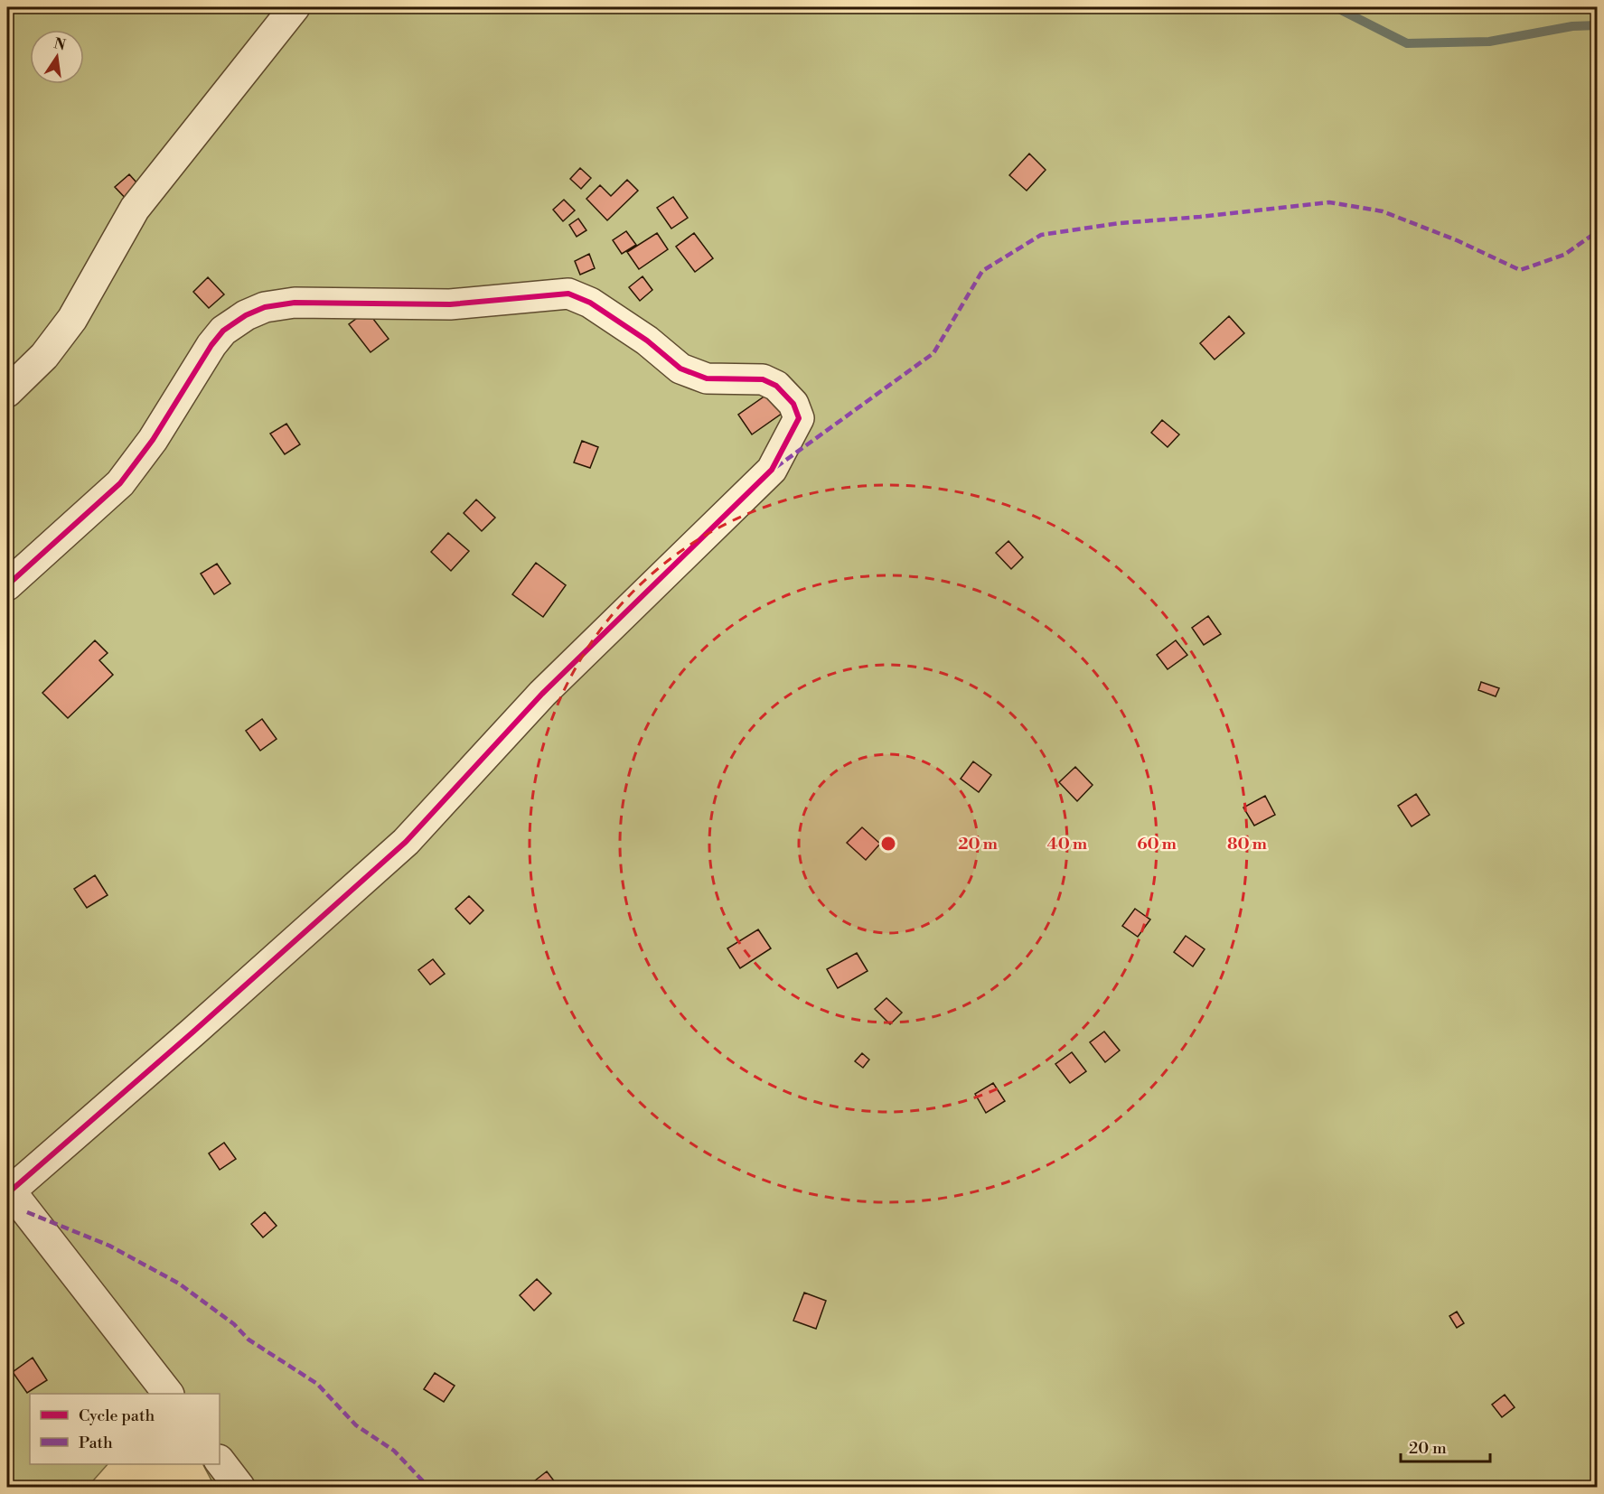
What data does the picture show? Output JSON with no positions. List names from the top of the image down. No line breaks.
{"legend":["Cycle path","Path"],"scale_bar":"20 m","north":"top","rings":["20 m","40 m","60 m","80 m"]}
